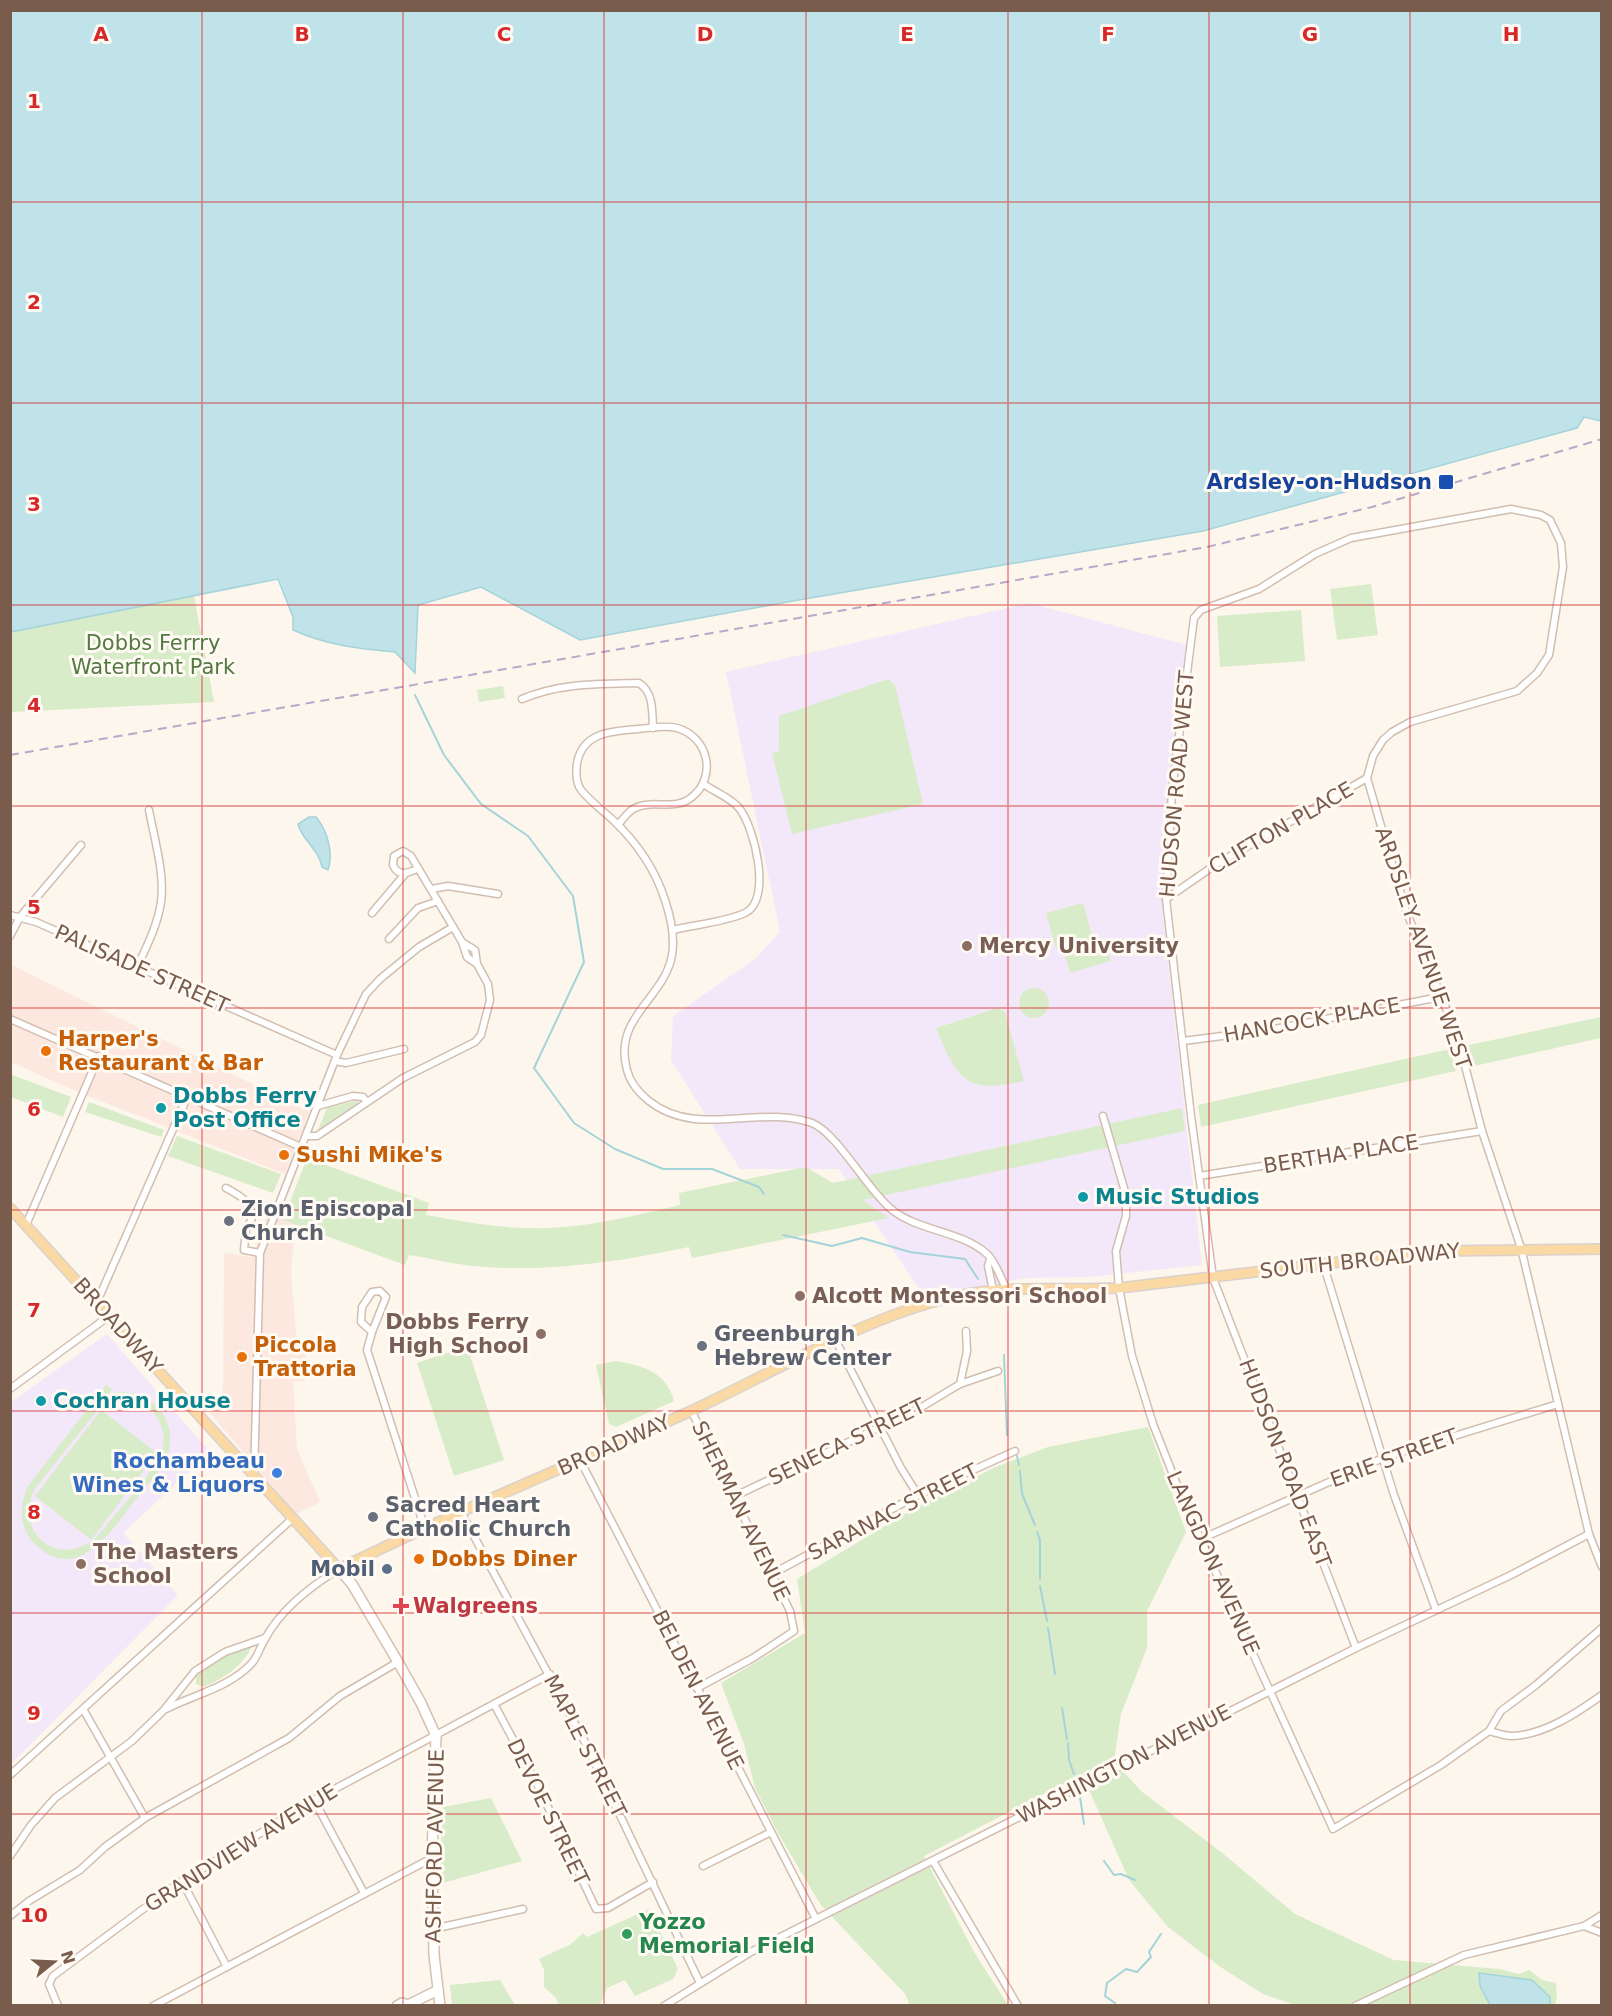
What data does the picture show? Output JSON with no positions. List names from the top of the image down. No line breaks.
{"streets":{"main road":["SOUTH BROADWAY","BROADWAY","ASHFORD AVENUE"],"street":["HUDSON ROAD WEST","CLIFTON PLACE","ARDSLEY AVENUE WEST","PALISADE STREET","HANCOCK PLACE","BERTHA PLACE","SENECA STREET","ERIE STREET","HUDSON ROAD EAST","SHERMAN AVENUE","SARANAC STREET","LANGDON AVENUE","BELDEN AVENUE","MAPLE STREET","WASHINGTON AVENUE","DEVOE STREET","GRANDVIEW AVENUE"]},"crossings":[["HUDSON ROAD WEST","CLIFTON PLACE"],["HUDSON ROAD WEST","ARDSLEY AVENUE WEST"],["HUDSON ROAD WEST","HANCOCK PLACE"],["HUDSON ROAD WEST","BERTHA PLACE"],["HUDSON ROAD WEST","SOUTH BROADWAY"],["HUDSON ROAD WEST","HUDSON ROAD EAST"],["CLIFTON PLACE","ARDSLEY AVENUE WEST"],["ARDSLEY AVENUE WEST","HANCOCK PLACE"],["ARDSLEY AVENUE WEST","BERTHA PLACE"],["ARDSLEY AVENUE WEST","SOUTH BROADWAY"],["ARDSLEY AVENUE WEST","ERIE STREET"],["ARDSLEY AVENUE WEST","WASHINGTON AVENUE"],["SOUTH BROADWAY","BROADWAY"],["SOUTH BROADWAY","HUDSON ROAD EAST"],["SOUTH BROADWAY","LANGDON AVENUE"],["BROADWAY","SHERMAN AVENUE"],["BROADWAY","LANGDON AVENUE"],["BROADWAY","BELDEN AVENUE"],["BROADWAY","MAPLE STREET"],["BROADWAY","ASHFORD AVENUE"],["SENECA STREET","SHERMAN AVENUE"],["ERIE STREET","HUDSON ROAD EAST"],["ERIE STREET","LANGDON AVENUE"],["HUDSON ROAD EAST","WASHINGTON AVENUE"],["SHERMAN AVENUE","SARANAC STREET"],["SHERMAN AVENUE","BELDEN AVENUE"],["LANGDON AVENUE","WASHINGTON AVENUE"],["BELDEN AVENUE","WASHINGTON AVENUE"],["MAPLE STREET","WASHINGTON AVENUE"],["MAPLE STREET","DEVOE STREET"],["MAPLE STREET","GRANDVIEW AVENUE"],["DEVOE STREET","GRANDVIEW AVENUE"],["ASHFORD AVENUE","GRANDVIEW AVENUE"]],"parks":["Dobbs Ferrry Waterfront Park"],"places":{"transit":["Ardsley-on-Hudson"],"other":["Mercy University","Harper's Restaurant & Bar","Dobbs Ferry Post Office","Sushi Mike's","Music Studios","Zion Episcopal Church","Alcott Montessori School","Dobbs Ferry High School","Greenburgh Hebrew Center","Piccola Trattoria","Cochran House","Rochambeau Wines & Liquors","Sacred Heart Catholic Church","Dobbs Diner","The Masters School","Mobil","Yozzo Memorial Field"],"health":["Walgreens"]},"north":"right","grid":{"columns":["A","B","C","D","E","F","G","H"],"rows":["1","2","3","4","5","6","7","8","9","10"]}}
